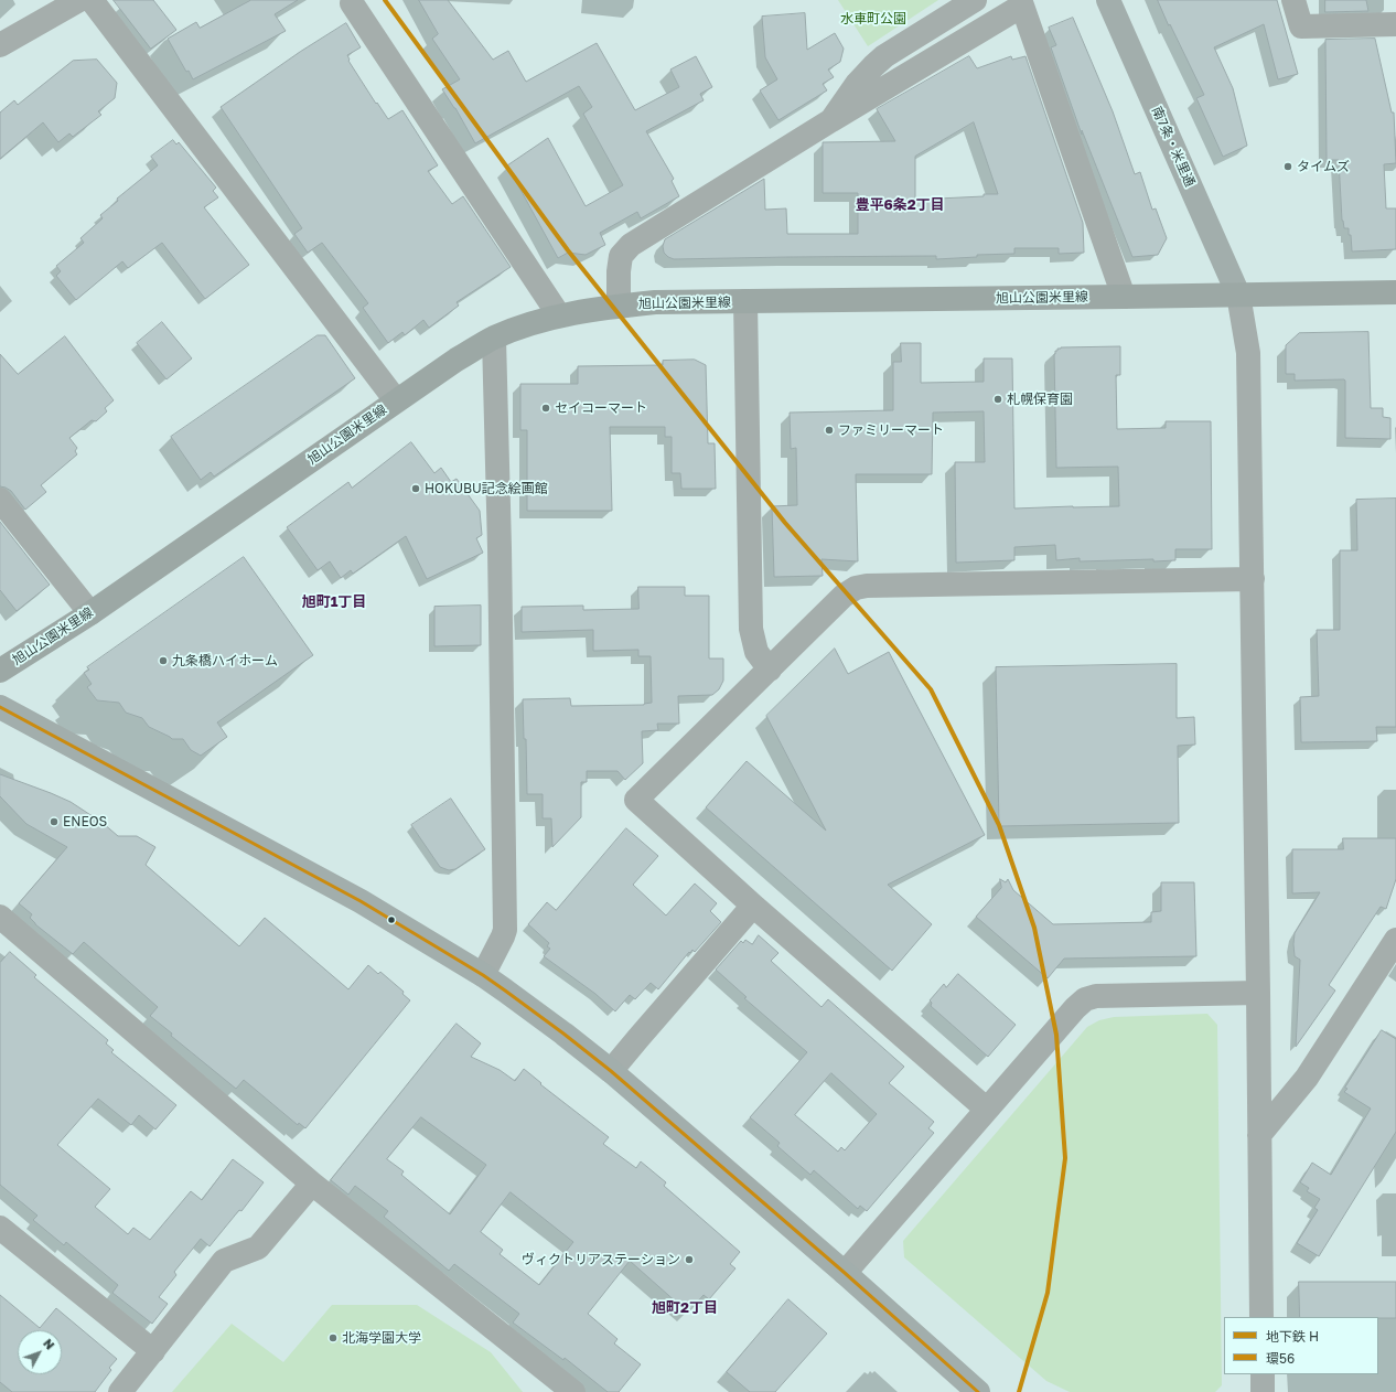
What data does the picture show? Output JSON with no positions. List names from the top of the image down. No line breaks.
{"streets":{"main road":["旭山公園米里線"],"street":["南7条・米里通"]},"crossings":[["南7条・米里通","旭山公園米里線"]],"districts":["豊平6条2丁目","旭町1丁目","旭町2丁目"],"parks":["水車町公園"],"places":["タイムズ","札幌保育園","セイコーマート","ファミリーマート","HOKUBU記念絵画館","九条橋ハイホーム","ENEOS","ヴィクトリアステーション","北海学園大学"],"lines":["metro line H","transit line 環56"],"legend":["地下鉄 H","環56"],"north":"top right"}
